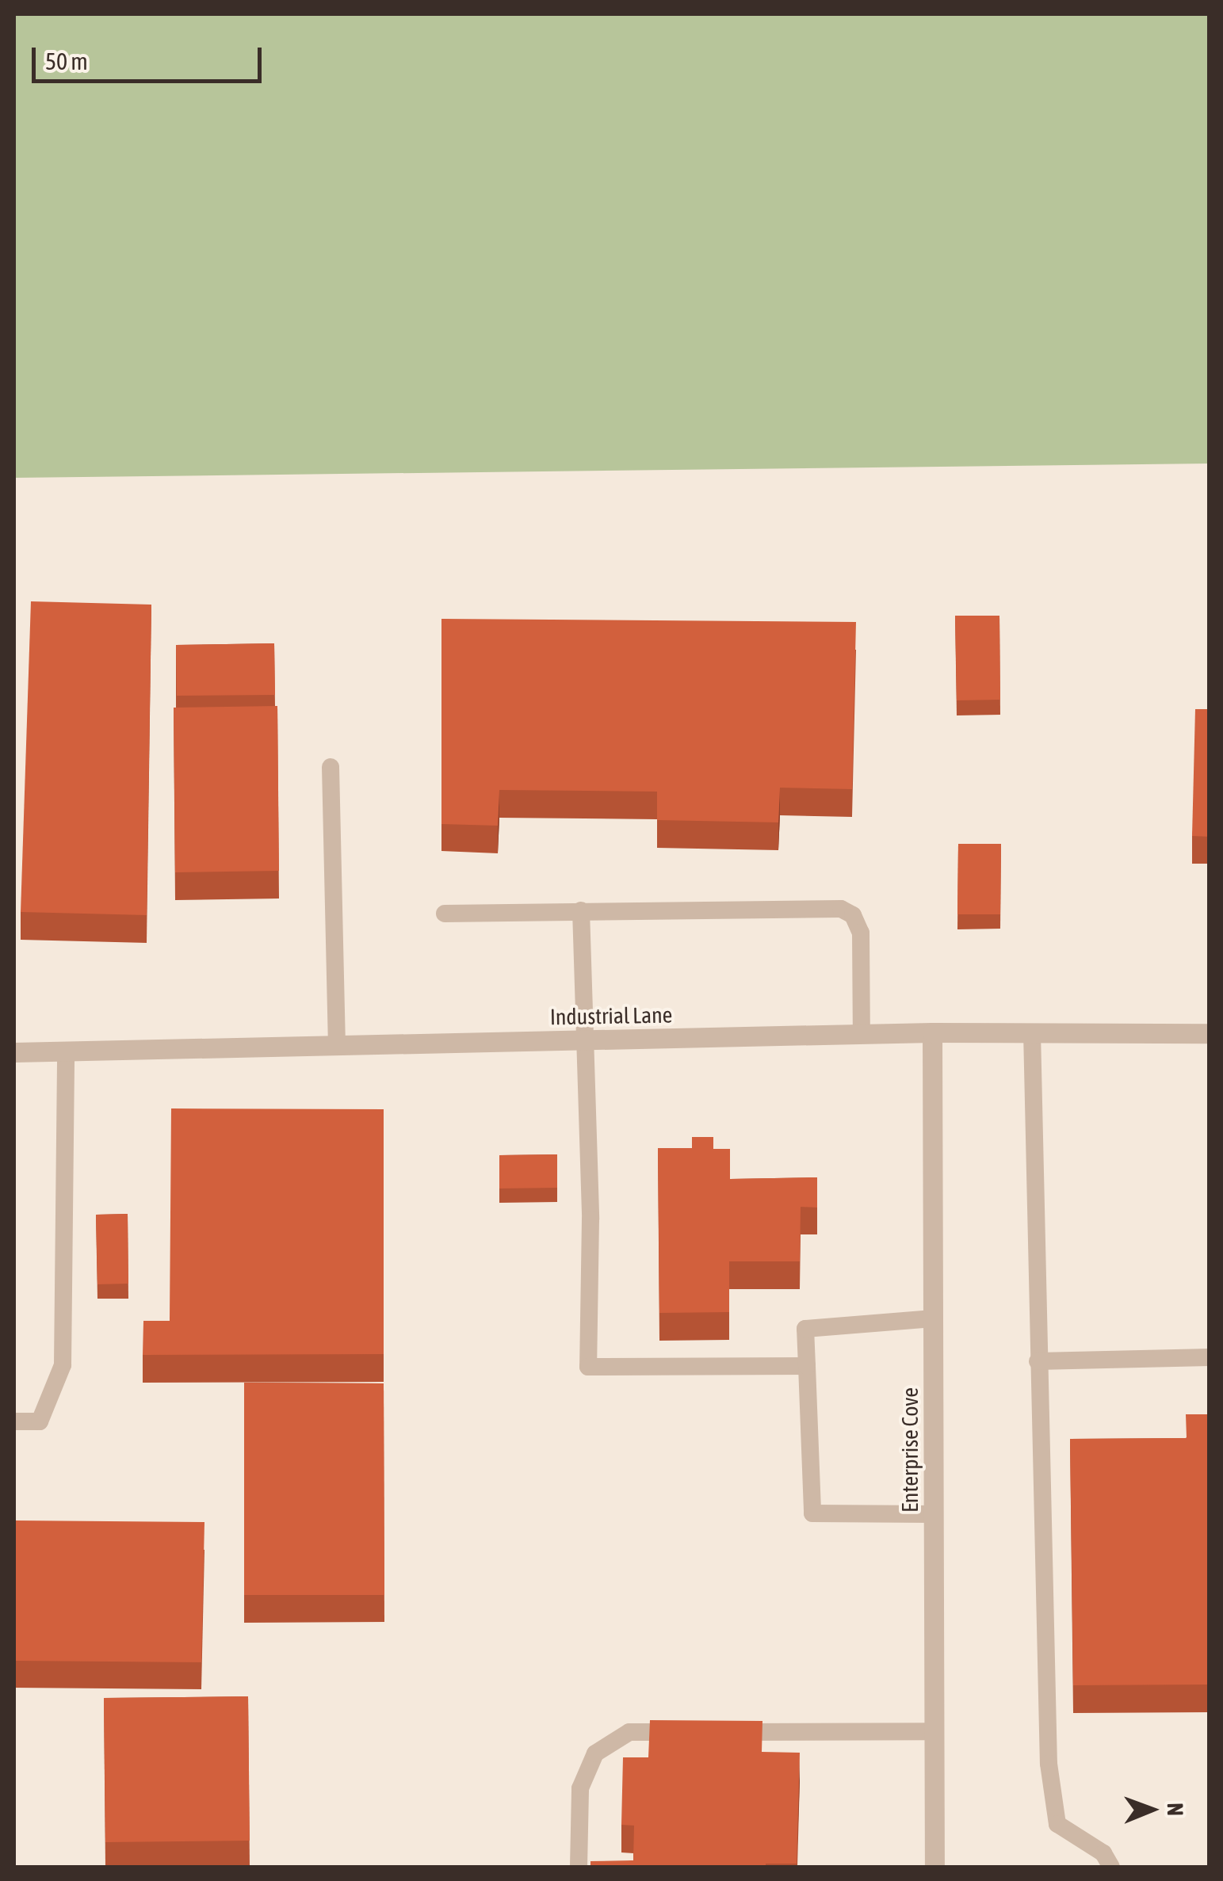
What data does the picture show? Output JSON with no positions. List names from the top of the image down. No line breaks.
{"streets":{"street":["Industrial Lane","Enterprise Cove"]},"crossings":[["Industrial Lane","Enterprise Cove"]],"scale_bar":"50 m","north":"right"}
